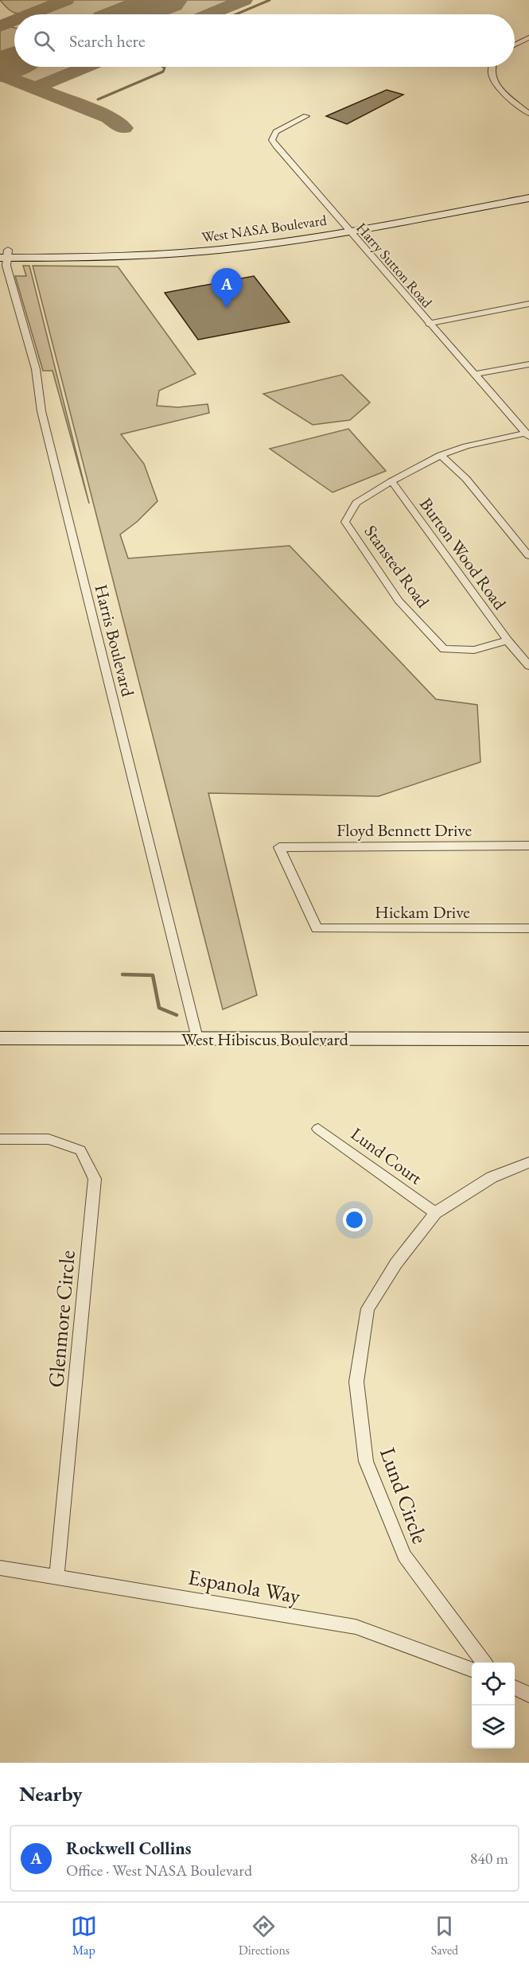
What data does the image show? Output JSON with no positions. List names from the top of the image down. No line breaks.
{"streets":{"main road":["West NASA Boulevard","West Hibiscus Boulevard"],"street":["Harry Sutton Road","Burton Wood Road","Stansted Road","Harris Boulevard","Floyd Bennett Drive","Hickam Drive","Lund Court","Glenmore Circle","Lund Circle","Espanola Way"]},"crossings":[["West NASA Boulevard","Harry Sutton Road"],["West NASA Boulevard","Harris Boulevard"],["Harry Sutton Road","Stansted Road"],["Burton Wood Road","Stansted Road"],["Harris Boulevard","West Hibiscus Boulevard"],["Floyd Bennett Drive","Hickam Drive"],["Lund Court","Lund Circle"],["Glenmore Circle","Espanola Way"]],"page":{"search":"Search here","pins":"A","heading":"Nearby","list":[{"mark":"A","name":"Rockwell Collins","note":"Office · West NASA Boulevard","value":"840 m"}],"nav":["Map","Directions","Saved"]}}
